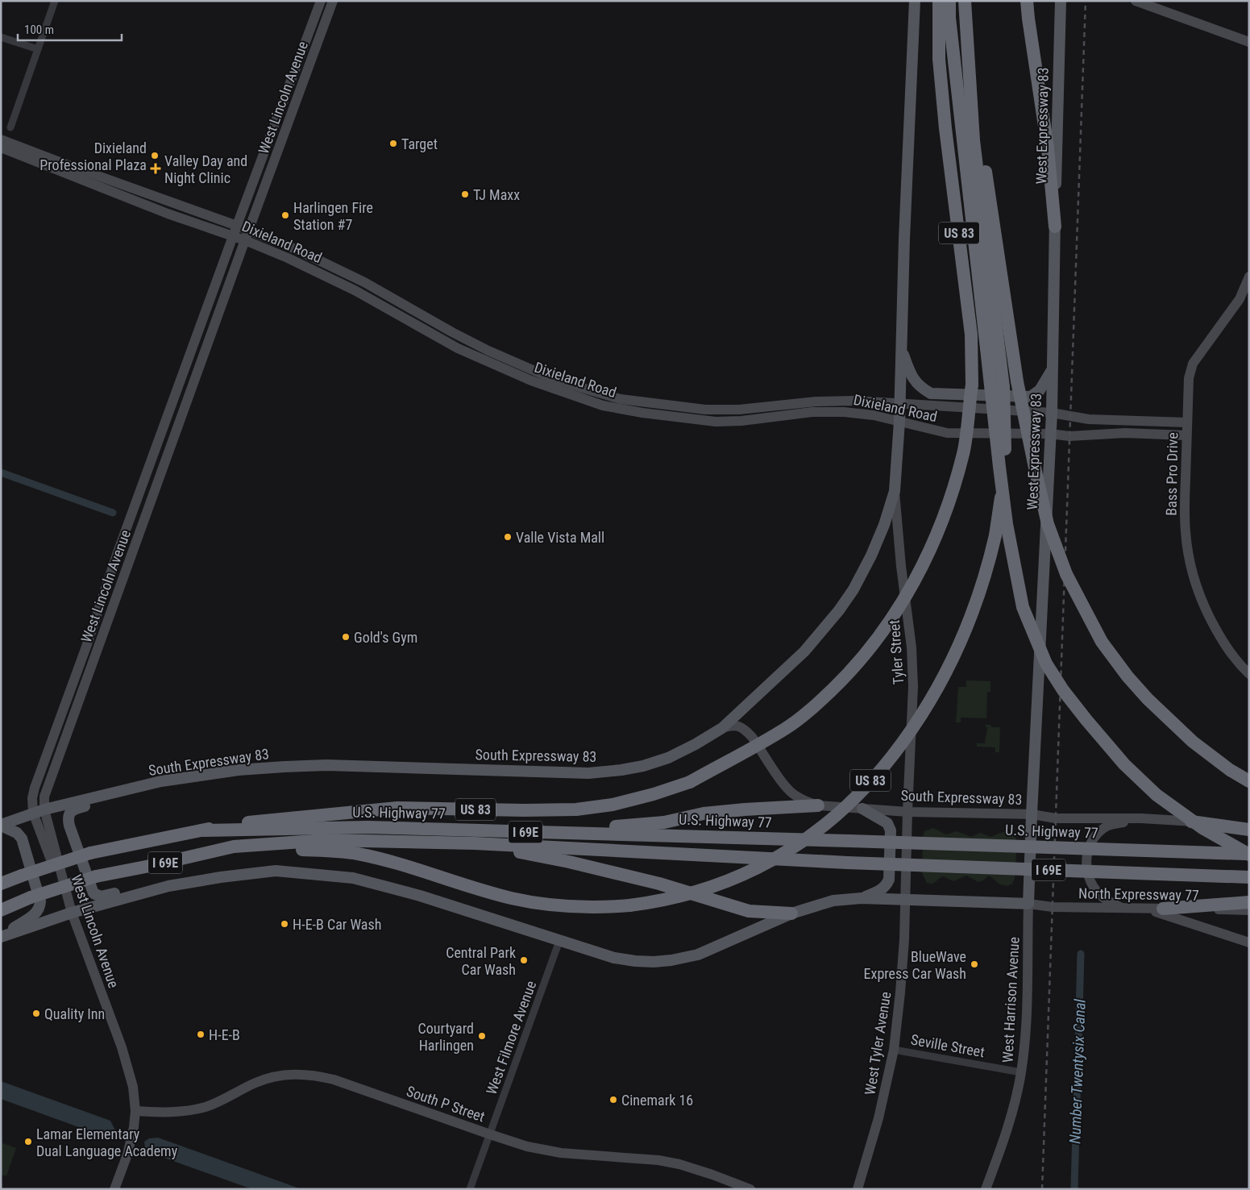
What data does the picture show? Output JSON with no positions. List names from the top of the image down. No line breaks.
{"streets":{"highway":["US 83","U.S. Highway 77","I 69E"],"main road":["West Lincoln Avenue","West Expressway 83","Dixieland Road","Bass Pro Drive","Tyler Street","South Expressway 83","North Expressway 77","West Harrison Avenue","West Tyler Avenue","South P Street"],"street":["West Filmore Avenue","Seville Street"]},"crossings":[["West Lincoln Avenue","Dixieland Road"],["West Lincoln Avenue","South Expressway 83"],["West Lincoln Avenue","South P Street"],["West Expressway 83","Dixieland Road"],["West Expressway 83","South Expressway 83"],["West Expressway 83","North Expressway 77"],["West Expressway 83","West Harrison Avenue"],["US 83","U.S. Highway 77"],["US 83","I 69E"],["Dixieland Road","Bass Pro Drive"],["Tyler Street","South Expressway 83"],["Tyler Street","West Tyler Avenue"],["U.S. Highway 77","I 69E"],["North Expressway 77","West Harrison Avenue"],["West Harrison Avenue","Seville Street"],["West Filmore Avenue","South P Street"],["West Tyler Avenue","Seville Street"]],"water":["Number Twentysix Canal"],"places":{"other":["Target","Dixieland Professional Plaza","TJ Maxx","Harlingen Fire Station #7","Valle Vista Mall","Gold's Gym","H-E-B Car Wash","Central Park Car Wash","BlueWave Express Car Wash","Quality Inn","H-E-B","Courtyard Harlingen","Cinemark 16","Lamar Elementary Dual Language Academy"],"health":["Valley Day and Night Clinic"]},"scale_bar":"100 m"}
